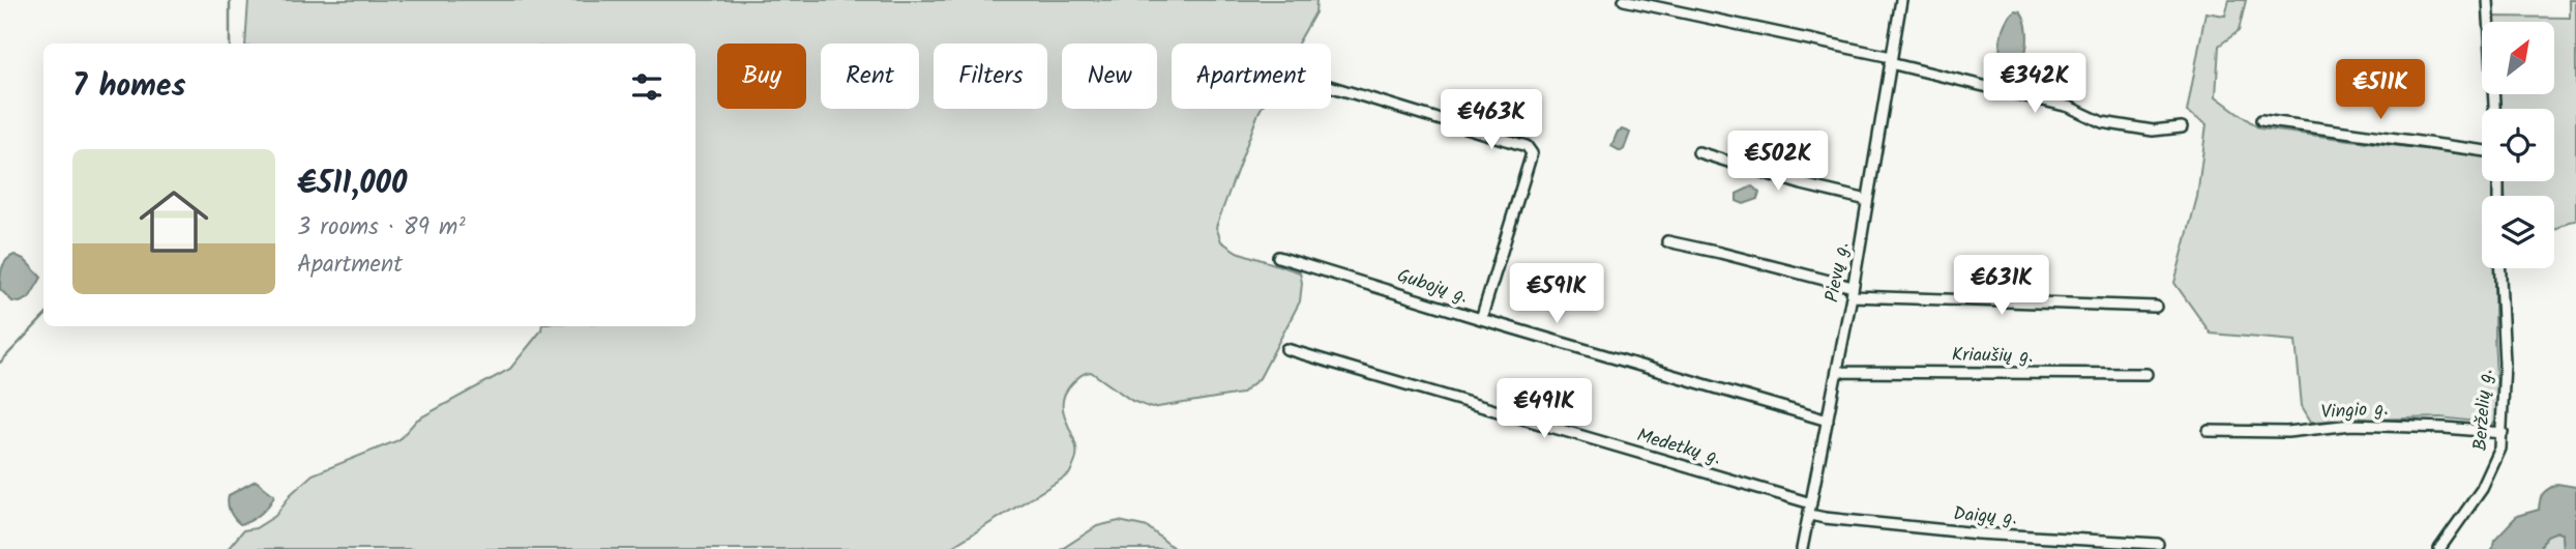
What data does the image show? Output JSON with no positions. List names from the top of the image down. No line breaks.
{"streets":{"street":["Pievų g.","Gubojų g.","Kriaušių g.","Berželių g.","Vingio g.","Medetkų g.","Daigų g."]},"crossings":[["Pievų g.","Gubojų g."],["Pievų g.","Kriaušių g."],["Pievų g.","Medetkų g."],["Pievų g.","Daigų g."],["Berželių g.","Vingio g."]],"north":"top right","page":{"chip":["Buy","Rent","Filters","New","Apartment"],"heading":"7 homes","price":["€342K","€511K","€463K","€502K","€631K","€591K","€491K"],"list":[{"name":"€511,000","note":"3 rooms · 89 m² · Apartment"}]}}
